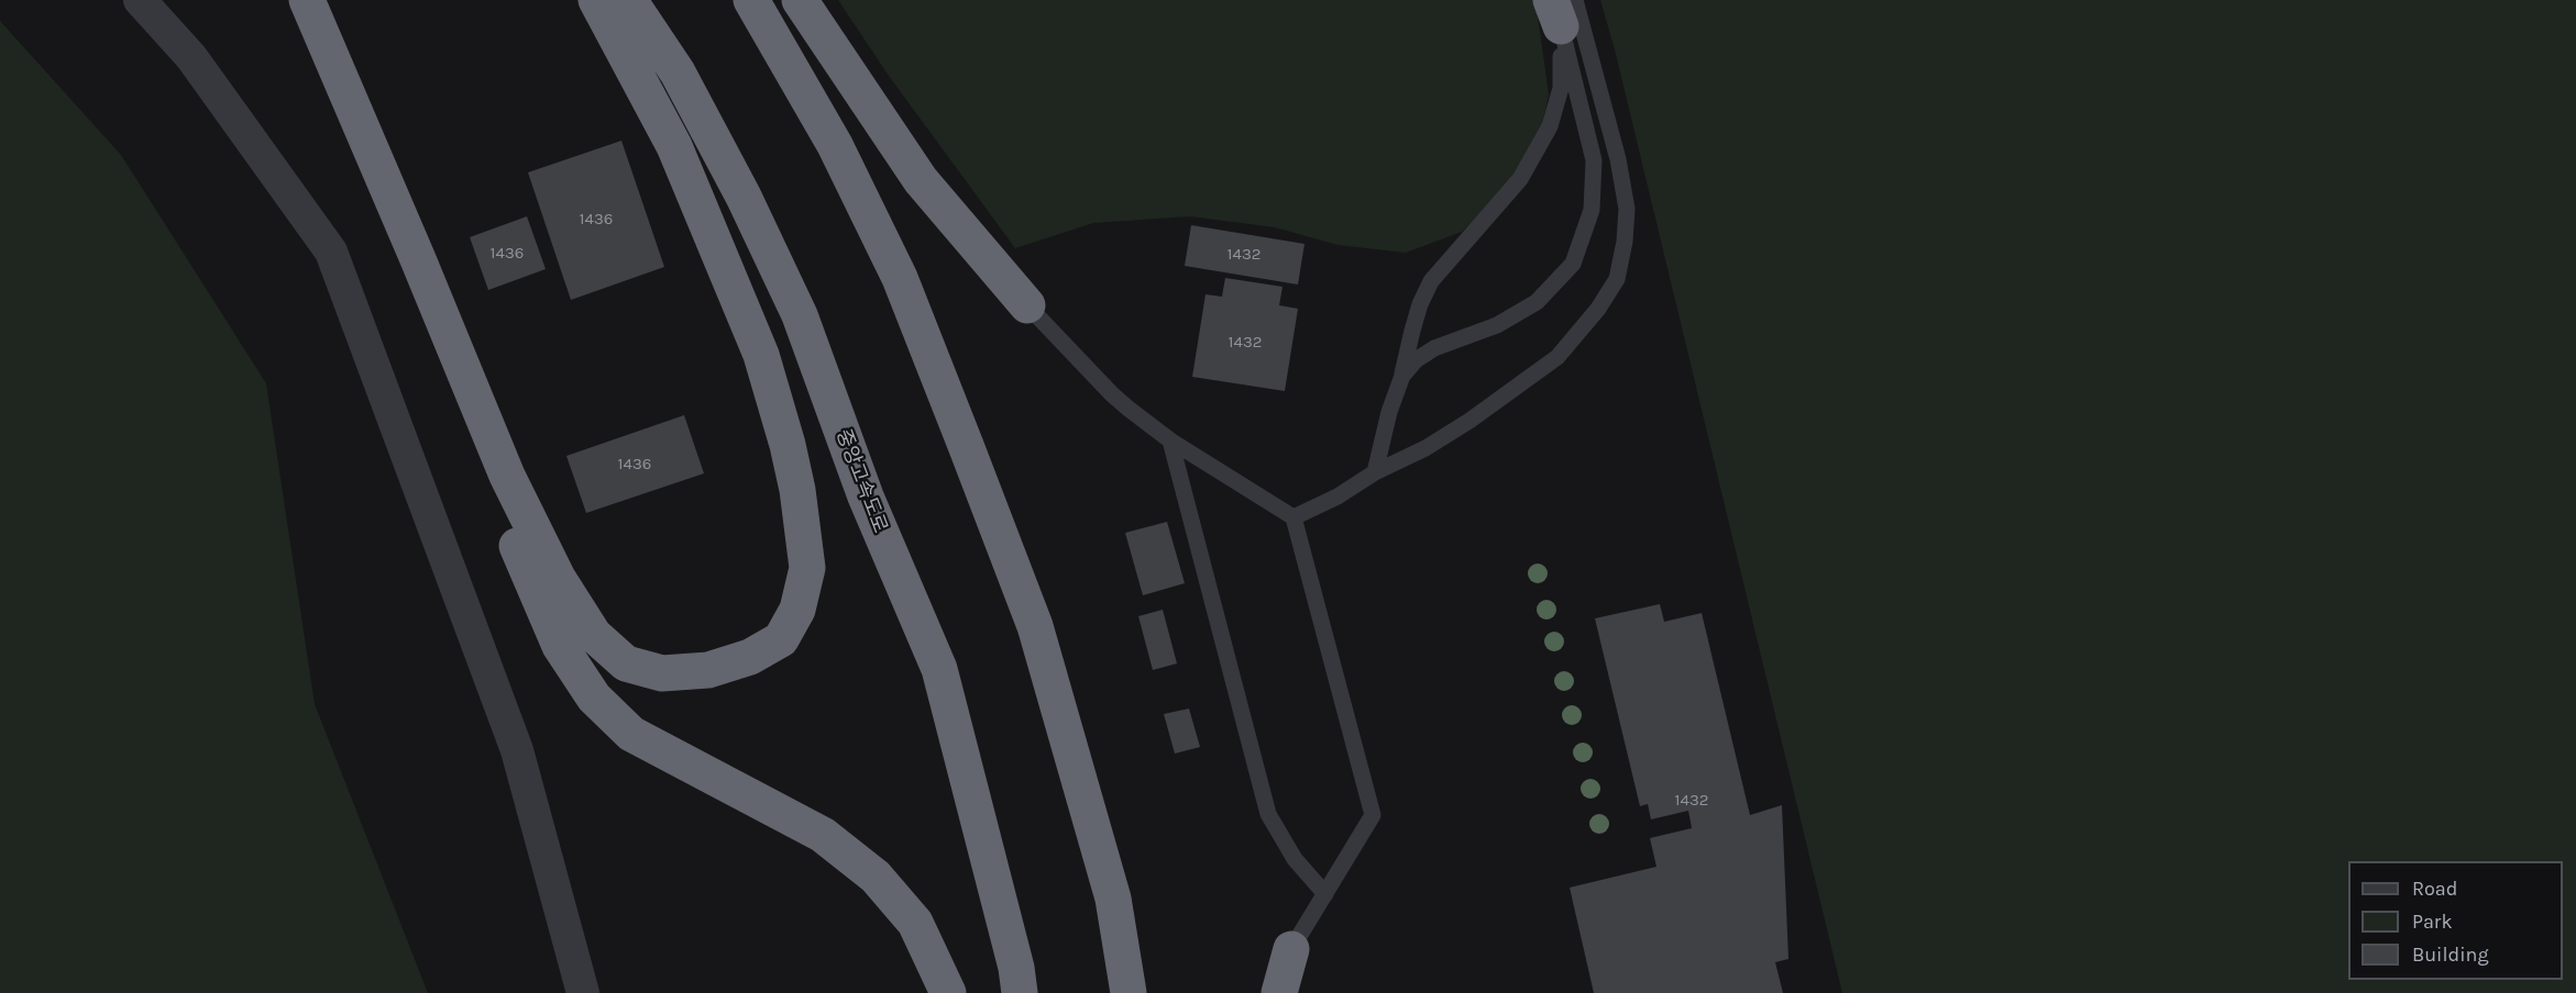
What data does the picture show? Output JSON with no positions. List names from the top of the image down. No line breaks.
{"streets":{"highway":["중앙고속도로"]},"house_numbers":["1436","1436","1432","1432","1436","1432"],"legend":["Road","Park","Building"]}
